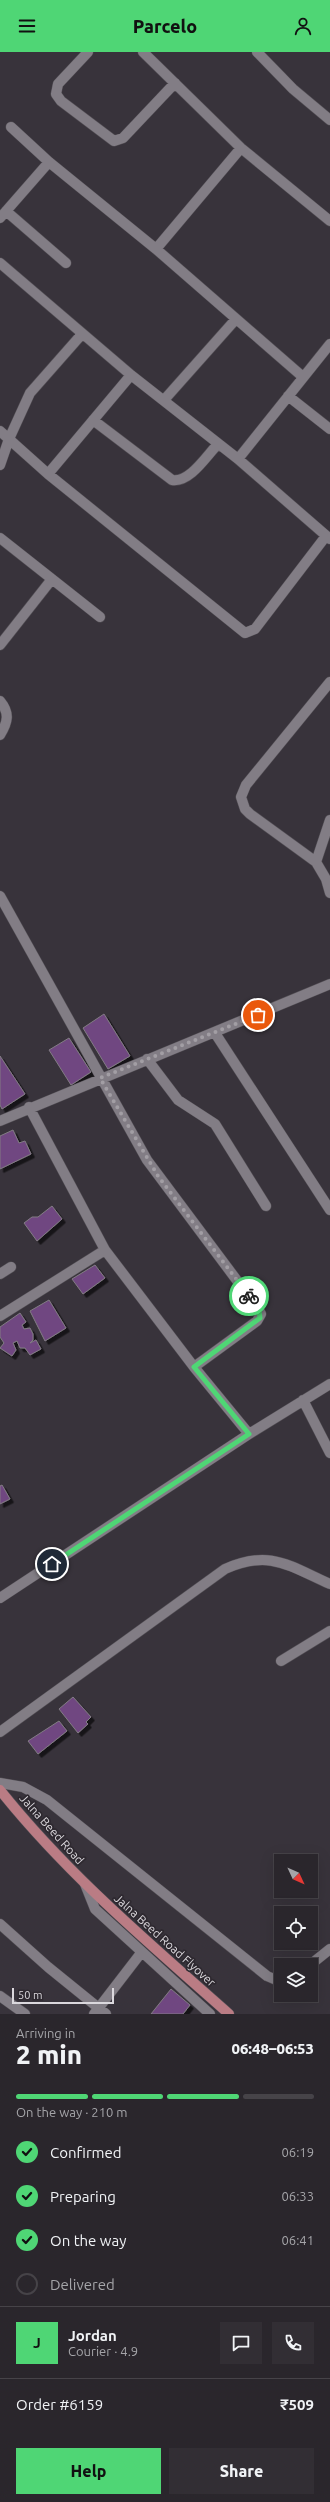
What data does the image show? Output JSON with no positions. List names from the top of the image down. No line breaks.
{"streets":{"main road":["Jalna Beed Road","Jalna Beed Road Flyover"]},"crossings":[["Jalna Beed Road","Jalna Beed Road Flyover"]],"scale_bar":"50 m","north":"bottom right","page":{"header":"Parcelo","scale":"50 m","heading":["2 min","Arriving in","06:48–06:53"],"panel":["Jordan","Courier · 4.9","Order #6159","₹509"],"bar":"On the way · 210 m","list":[["Confirmed","06:19"],["Preparing","06:33"],["On the way","06:41"],"Delivered"],"round":"J","buttons":["Help","Share"]}}
